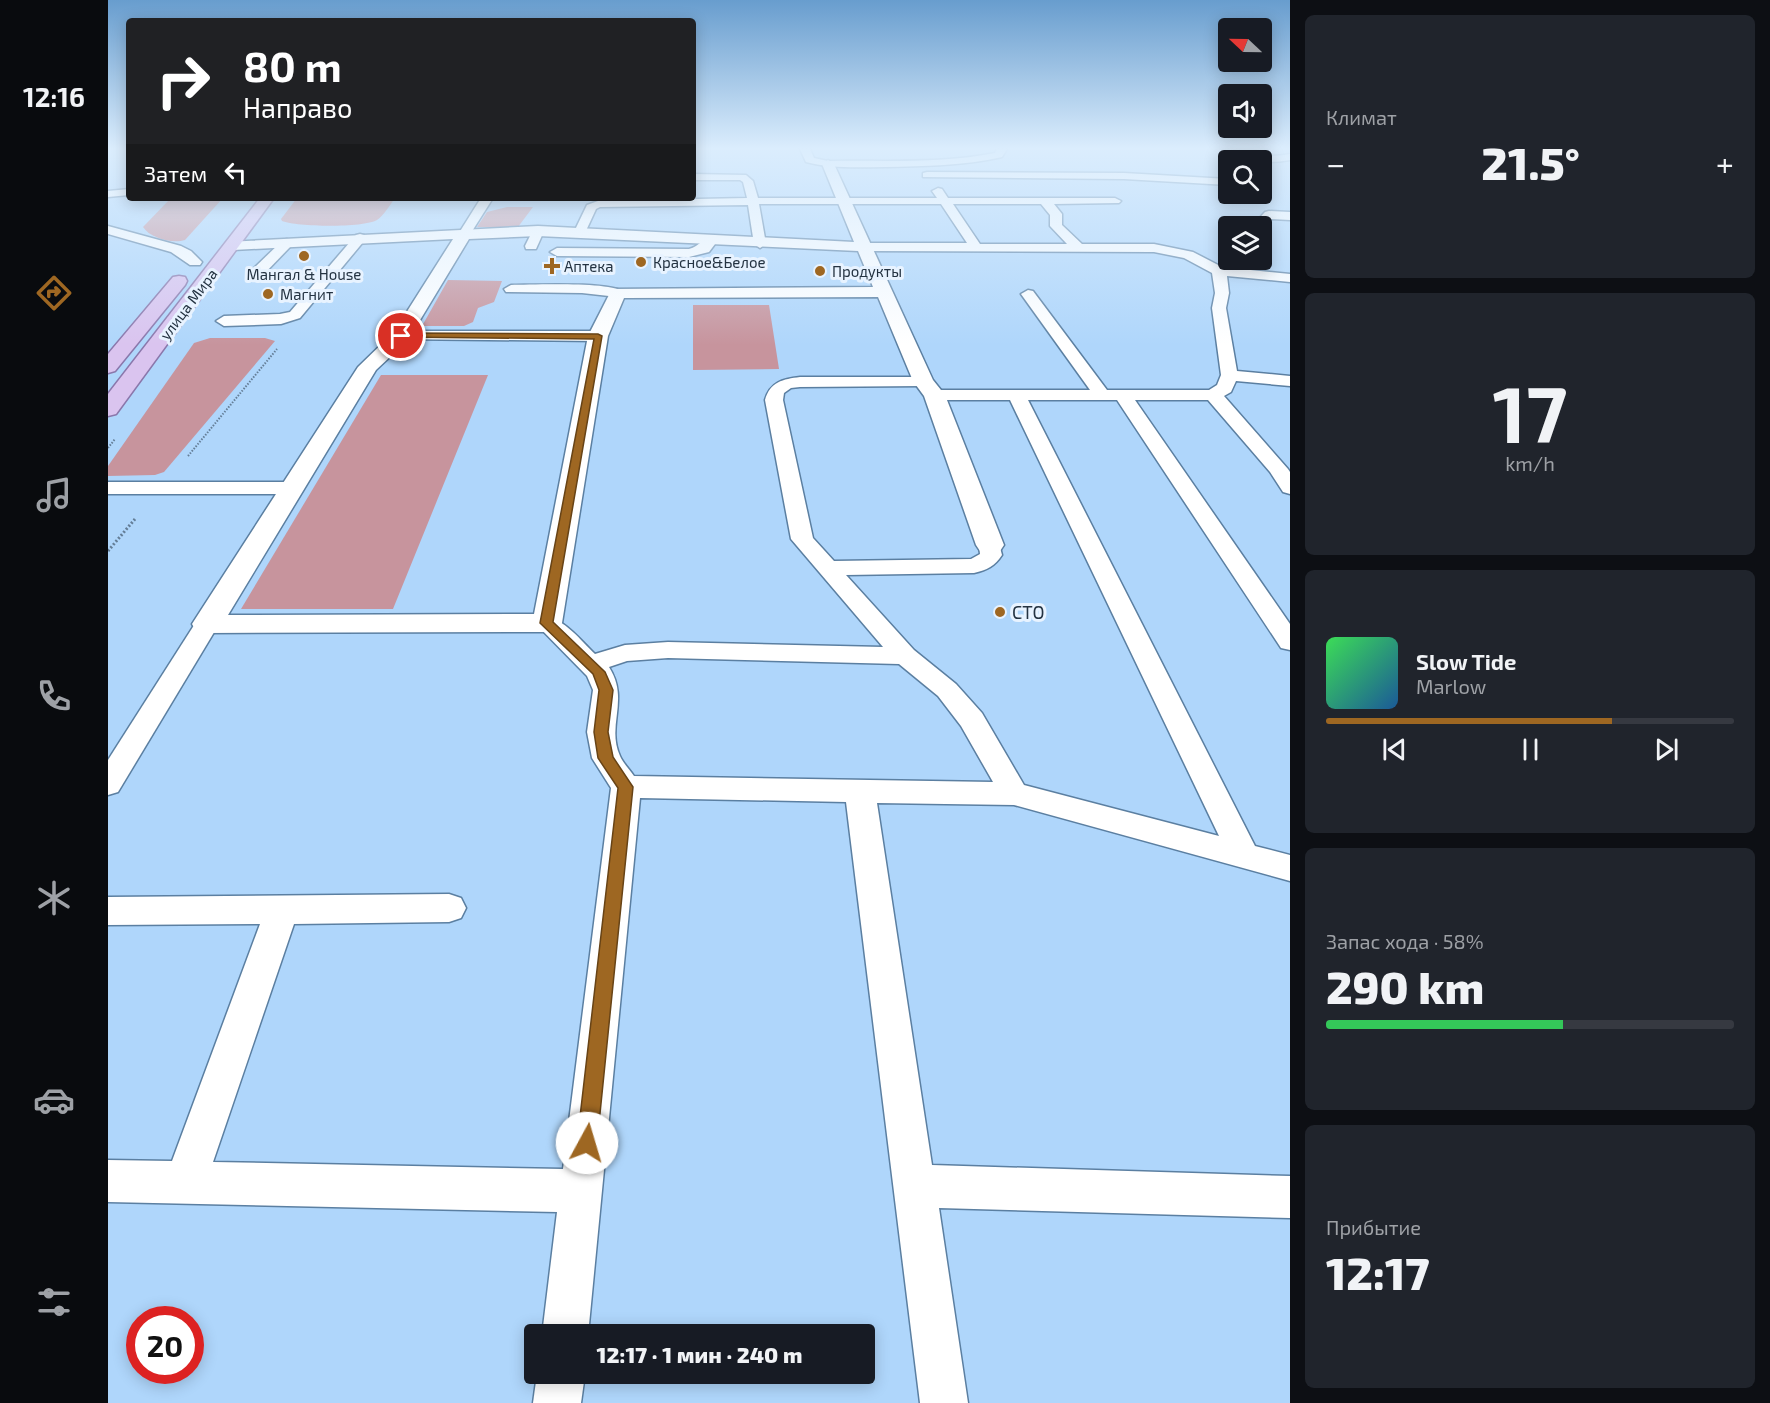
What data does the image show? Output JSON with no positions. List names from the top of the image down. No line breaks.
{"streets":{"main road":["улица Мира"]},"places":{"other":["Мангал & House","Красное&Белое","Продукты","Магнит","СТО"],"health":["Аптека"]},"north":"left","page":{"tabs":"12:16","tile":["Климат",["17","km/h"],["Запас хода · 58%","290 km"],["Прибытие","12:17"]],"turn":["80 m","Направо"],"heat":["−","21.5°","+"],"then":"Затем","song":["Slow Tide","Marlow"],"limit":"20","trip":"12:17 · 1 мин · 240 m"}}
